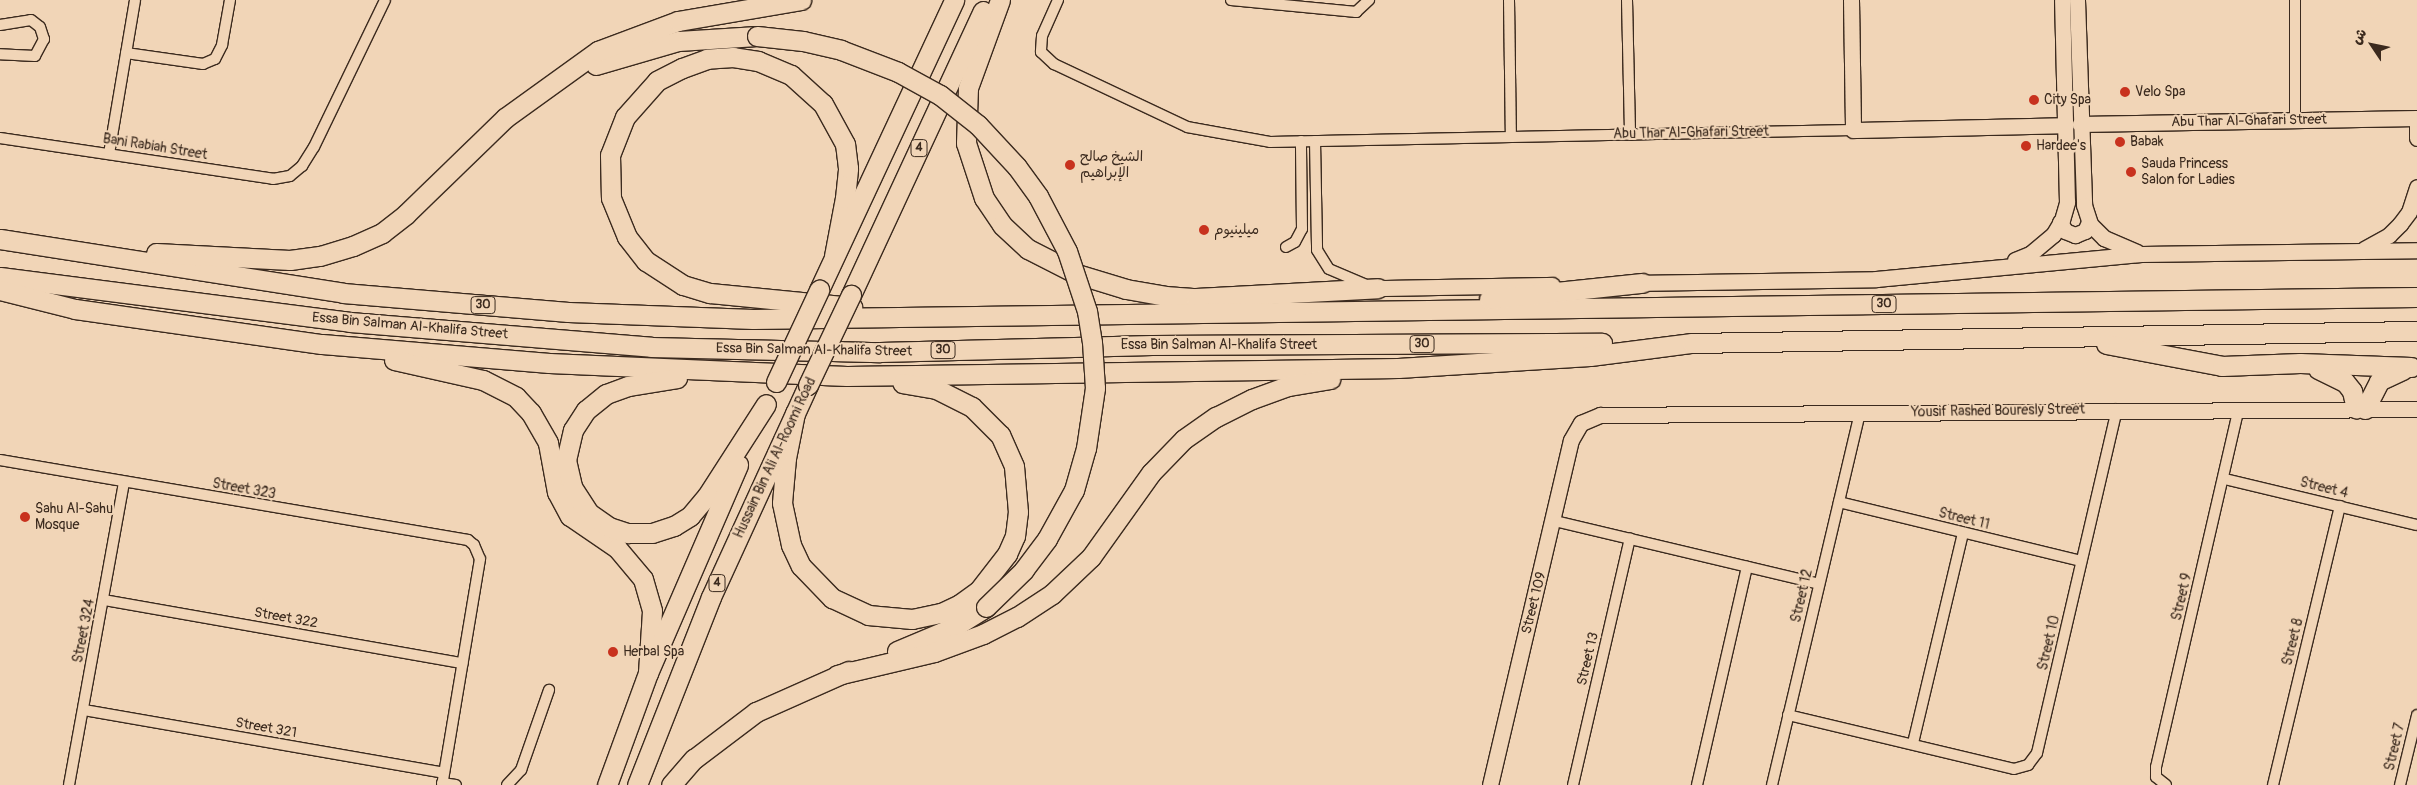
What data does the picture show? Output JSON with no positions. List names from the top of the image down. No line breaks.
{"streets":{"highway":["4","30","Essa Bin Salman Al-Khalifa Street","Hussain Bin Ali Al-Roomi Road"],"street":["Abu Thar Al-Ghafari Street","Bani Rabiah Street","Yousif Rashed Bouresly Street","Street 4","Street 323","Street 11","Street 12","Street 9","Street 109","Street 322","Street 324","Street 8","Street 10","Street 13","Street 321","Street 7"]},"crossings":[["30","Essa Bin Salman Al-Khalifa Street"],["Yousif Rashed Bouresly Street","Street 12"],["Yousif Rashed Bouresly Street","Street 9"],["Yousif Rashed Bouresly Street","Street 109"],["Yousif Rashed Bouresly Street","Street 10"],["Street 4","Street 9"],["Street 4","Street 8"],["Street 323","Street 322"],["Street 323","Street 324"],["Street 11","Street 12"],["Street 11","Street 10"],["Street 12","Street 10"],["Street 322","Street 324"],["Street 324","Street 321"]],"places":["Velo Spa","City Spa","Babak","Hardee's","الشيخ صالح الإبراهيم","Sauda Princess Salon for Ladies","ميلينيوم","Sahu Al-Sahu Mosque","Herbal Spa"],"north":"top left"}
